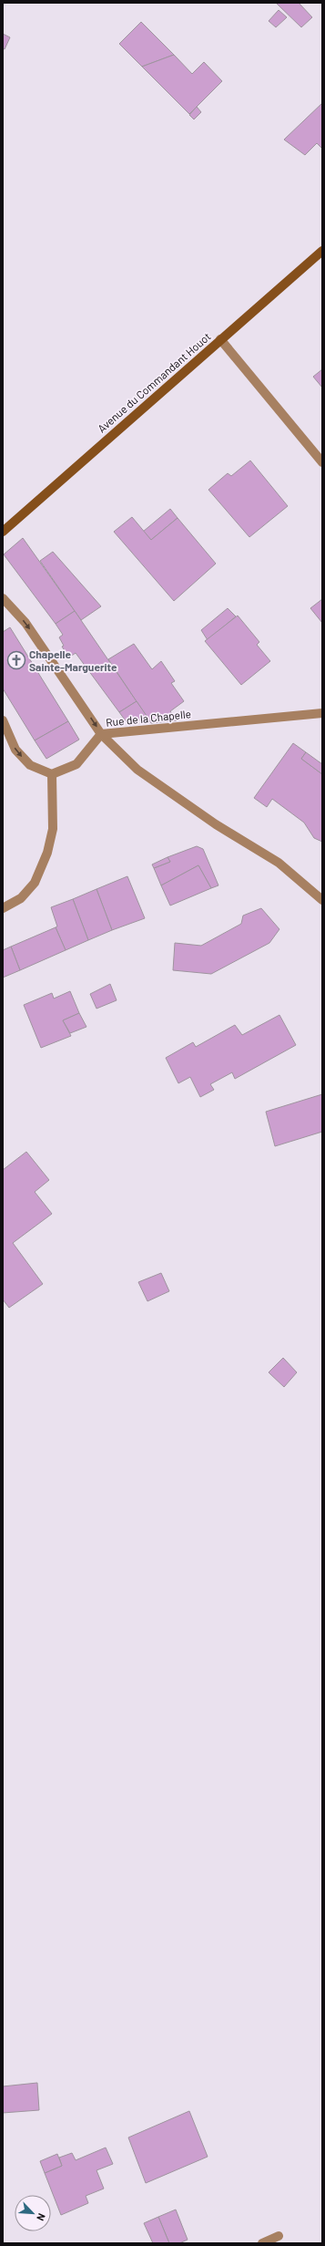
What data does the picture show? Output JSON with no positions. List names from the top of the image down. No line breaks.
{"streets":{"main road":["Avenue du Commandant Houot"],"street":["Rue de la Chapelle"]},"places":{"church":["Chapelle Sainte-Marguerite"]},"north":"bottom right"}
